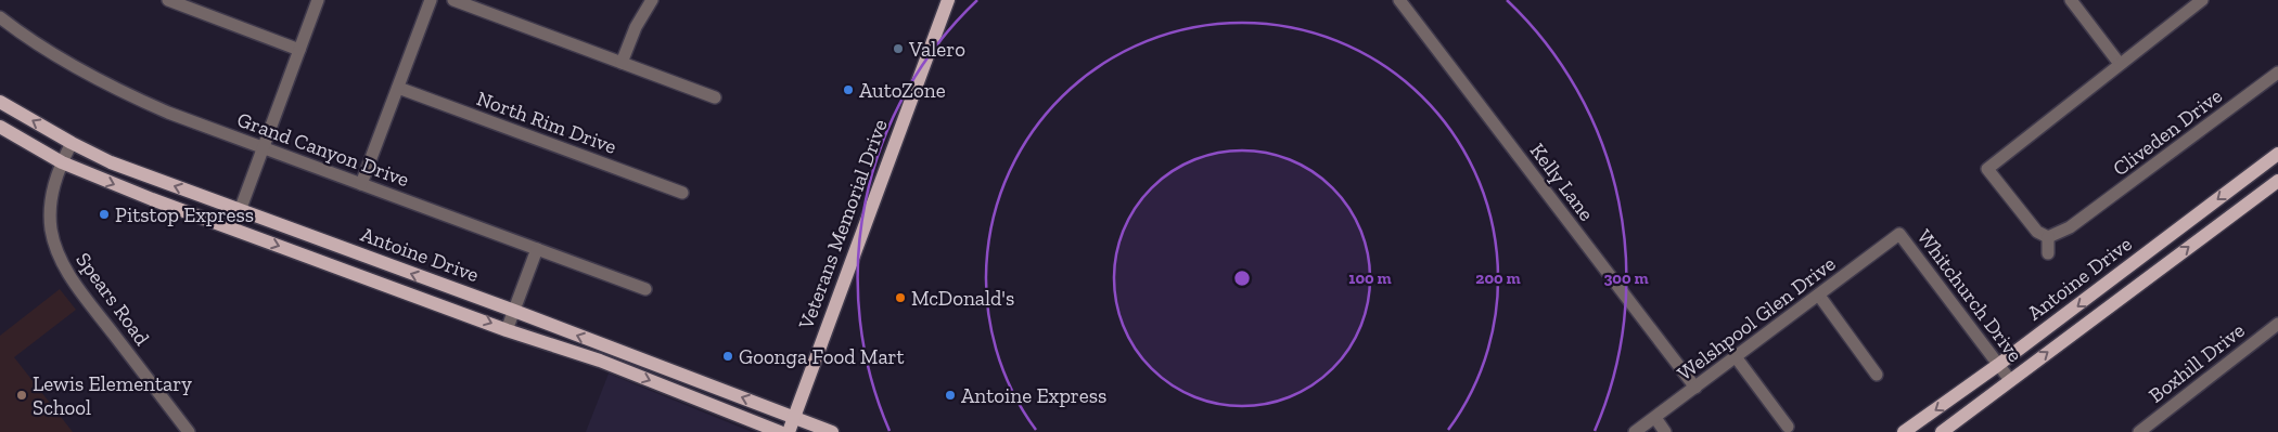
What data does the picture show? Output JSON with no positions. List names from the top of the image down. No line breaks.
{"streets":{"main road":["Veterans Memorial Drive","Antoine Drive"],"street":["North Rim Drive","Cliveden Drive","Grand Canyon Drive","Kelly Lane","Whitchurch Drive","Spears Road","Welshpool Glen Drive","Boxhill Drive"]},"crossings":[["Kelly Lane","Welshpool Glen Drive"],["Veterans Memorial Drive","Antoine Drive"],["Antoine Drive","Whitchurch Drive"],["Antoine Drive","Spears Road"],["Whitchurch Drive","Welshpool Glen Drive"]],"places":["Valero","AutoZone","Pitstop Express","McDonald's","Goonga Food Mart","Lewis Elementary School","Antoine Express"],"rings":["100 m","200 m","300 m"]}
